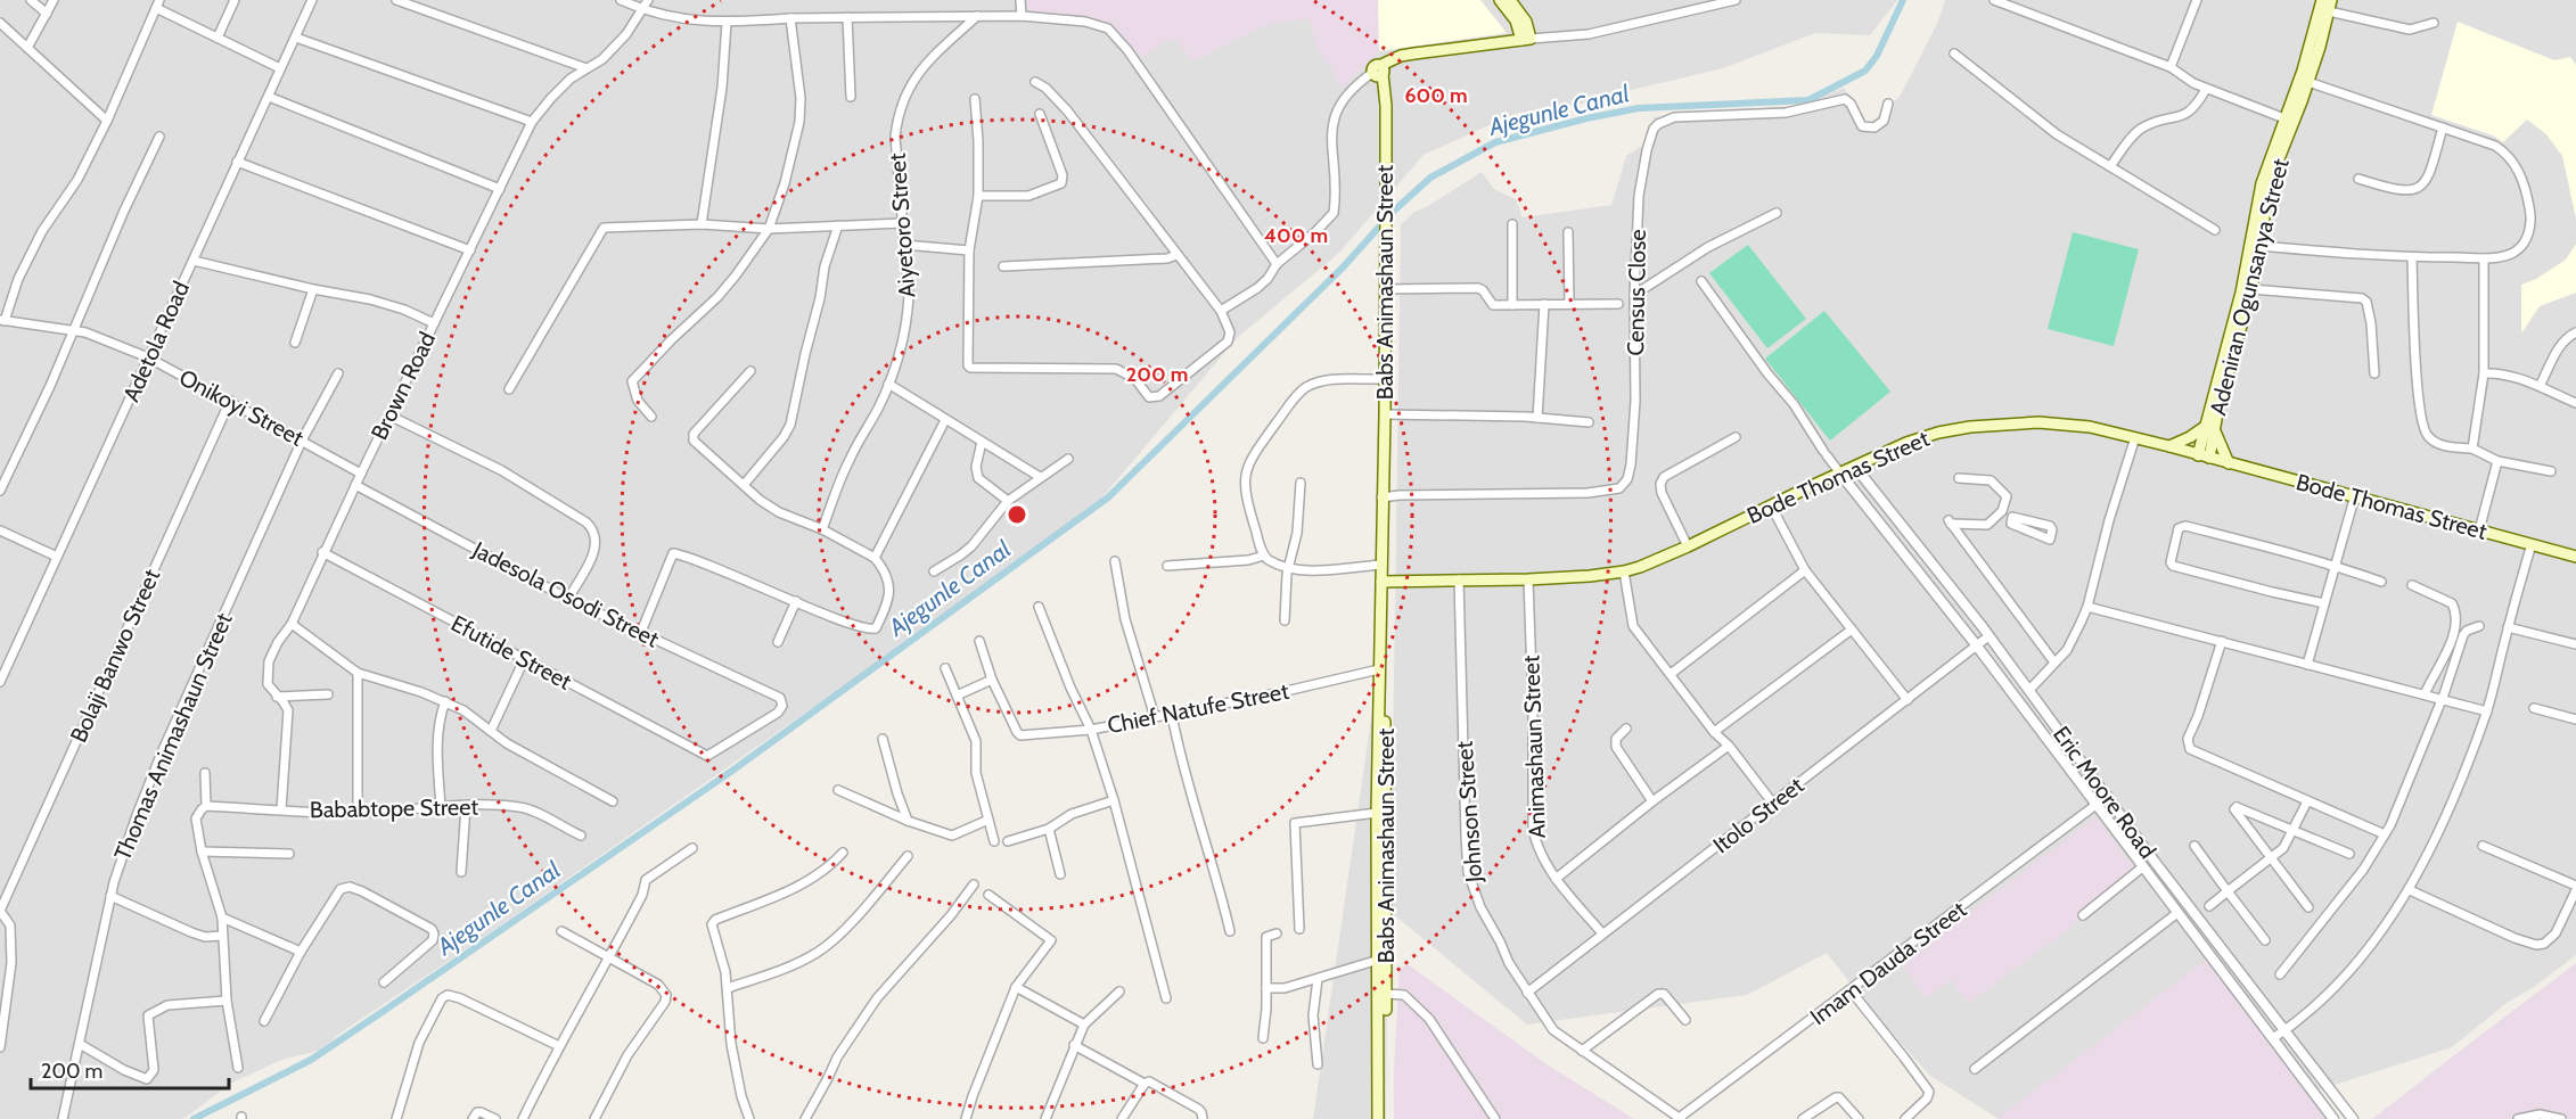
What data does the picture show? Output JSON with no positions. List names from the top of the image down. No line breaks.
{"streets":{"main road":["Babs Animashaun Street","Adeniran Ogunsanya Street","Bode Thomas Street"],"street":["Aiyetoro Street","Census Close","Adetola Road","Brown Road","Onikoyi Street","Jadesola Osodi Street","Efutide Street","Bolaji Banwo Street","Chief Natufe Street","Thomas Animashaun Street","Animashaun Street","Eric Moore Road","Bababtope Street","Johnson Street","Itolo Street","Imam Dauda Street"]},"crossings":[["Babs Animashaun Street","Census Close"],["Babs Animashaun Street","Bode Thomas Street"],["Babs Animashaun Street","Chief Natufe Street"],["Adeniran Ogunsanya Street","Bode Thomas Street"],["Adetola Road","Onikoyi Street"],["Brown Road","Onikoyi Street"],["Brown Road","Jadesola Osodi Street"],["Brown Road","Efutide Street"],["Brown Road","Bababtope Street"],["Onikoyi Street","Bolaji Banwo Street"],["Onikoyi Street","Thomas Animashaun Street"],["Bode Thomas Street","Animashaun Street"],["Bode Thomas Street","Eric Moore Road"],["Bode Thomas Street","Johnson Street"],["Jadesola Osodi Street","Efutide Street"],["Animashaun Street","Itolo Street"],["Eric Moore Road","Itolo Street"],["Eric Moore Road","Imam Dauda Street"],["Johnson Street","Itolo Street"],["Johnson Street","Imam Dauda Street"]],"water":["Ajegunle Canal"],"scale_bar":"200 m","rings":["600 m","400 m","200 m"]}
